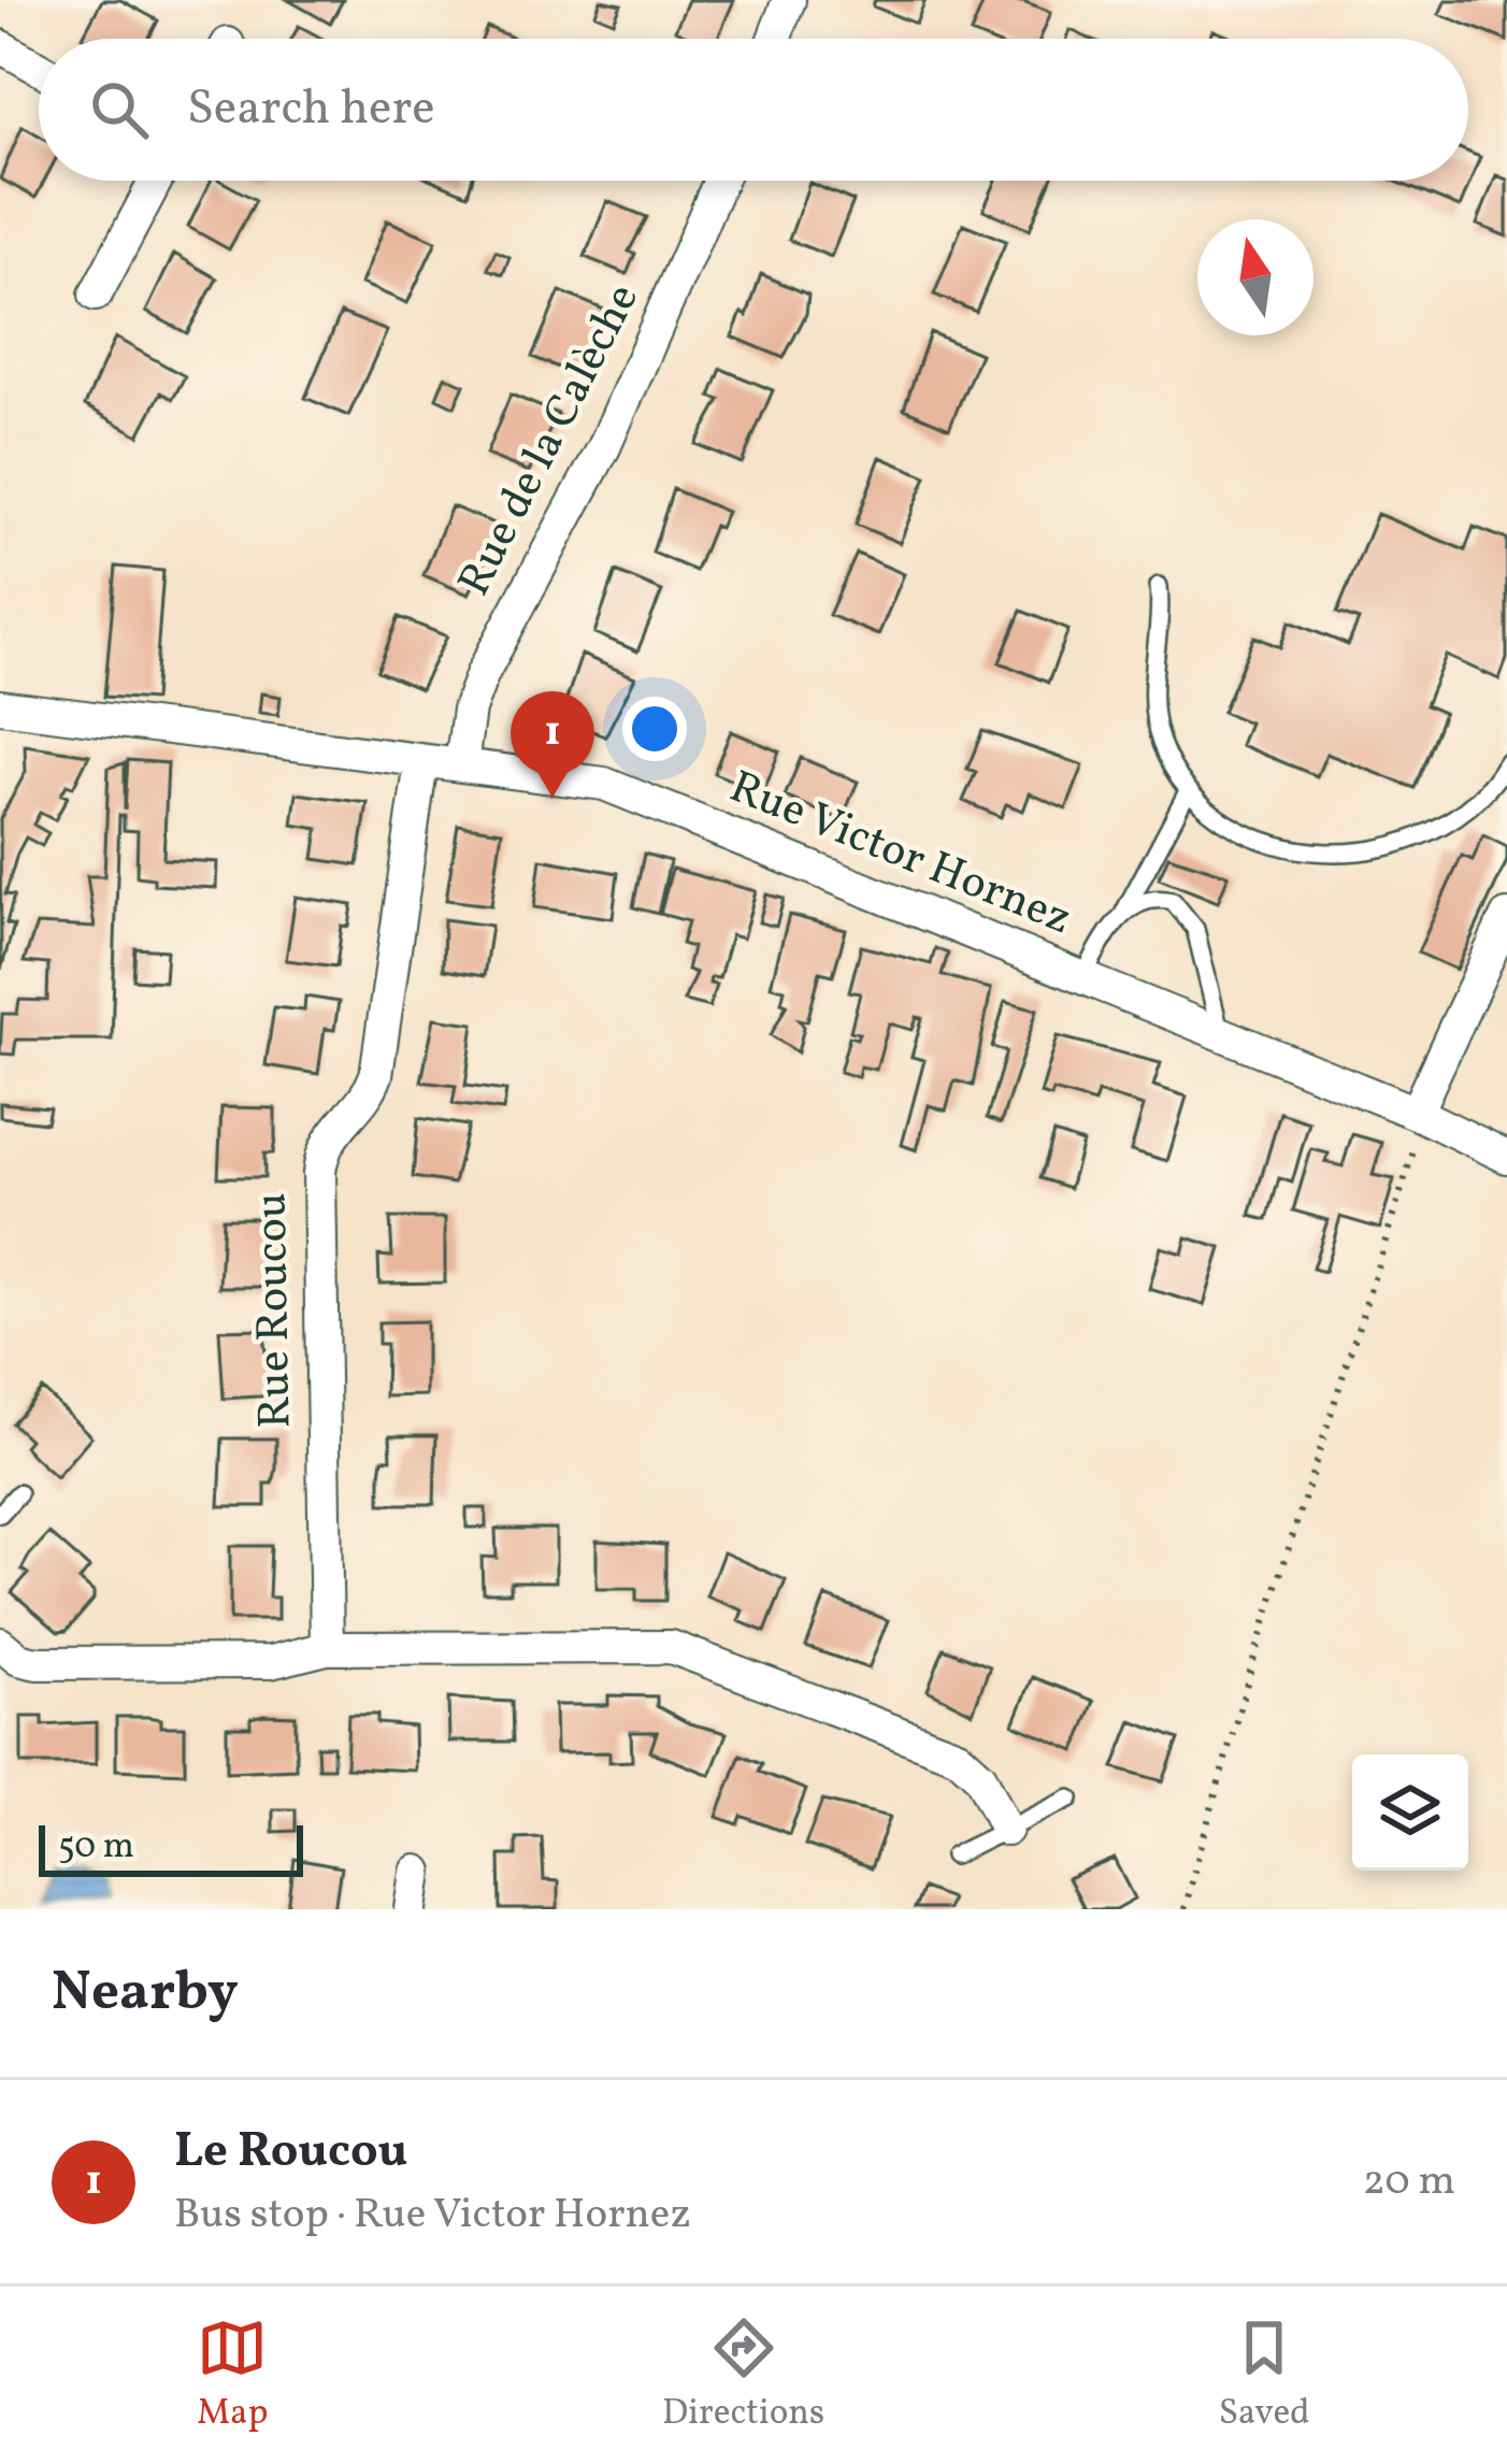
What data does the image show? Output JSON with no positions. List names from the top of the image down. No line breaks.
{"streets":{"street":["Rue de la Calèche","Rue Victor Hornez","Rue Roucou"]},"crossings":[["Rue de la Calèche","Rue Victor Hornez"],["Rue Victor Hornez","Rue Roucou"]],"scale_bar":"50 m","north":"top","page":{"search":"Search here","pins":"1","scale":"50 m","heading":"Nearby","list":[{"mark":"1","name":"Le Roucou","note":"Bus stop · Rue Victor Hornez","value":"20 m"}],"nav":["Map","Directions","Saved"]}}
